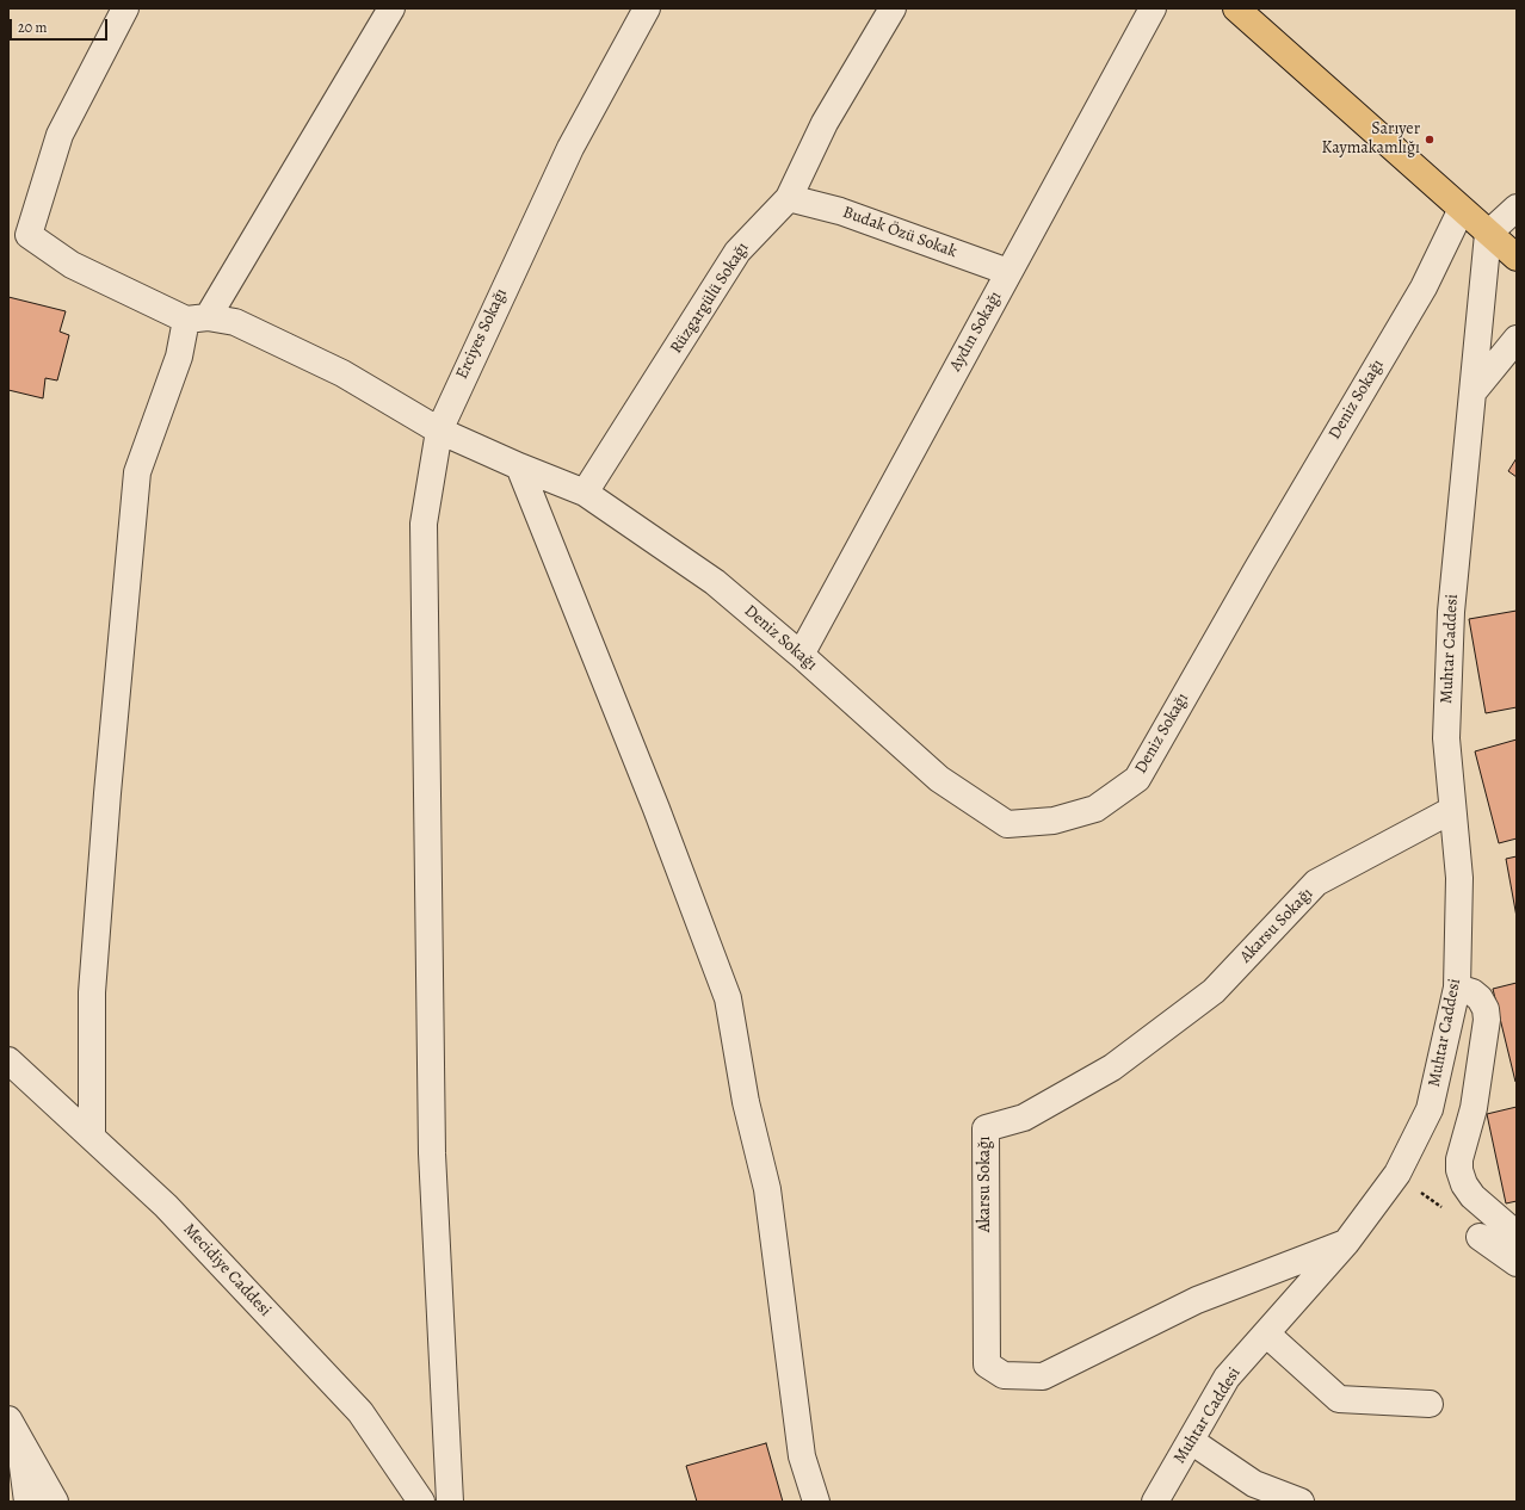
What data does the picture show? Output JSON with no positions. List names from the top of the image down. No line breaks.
{"streets":{"street":["Budak Özü Sokak","Rüzgargülü Sokağı","Aydın Sokağı","Erciyes Sokağı","Deniz Sokağı","Muhtar Caddesi","Akarsu Sokağı","Mecidiye Caddesi"]},"crossings":[["Budak Özü Sokak","Rüzgargülü Sokağı"],["Budak Özü Sokak","Aydın Sokağı"],["Rüzgargülü Sokağı","Deniz Sokağı"],["Aydın Sokağı","Deniz Sokağı"],["Erciyes Sokağı","Deniz Sokağı"],["Muhtar Caddesi","Akarsu Sokağı"]],"places":["Sarıyer Kaymakamlığı"],"scale_bar":"20 m"}
